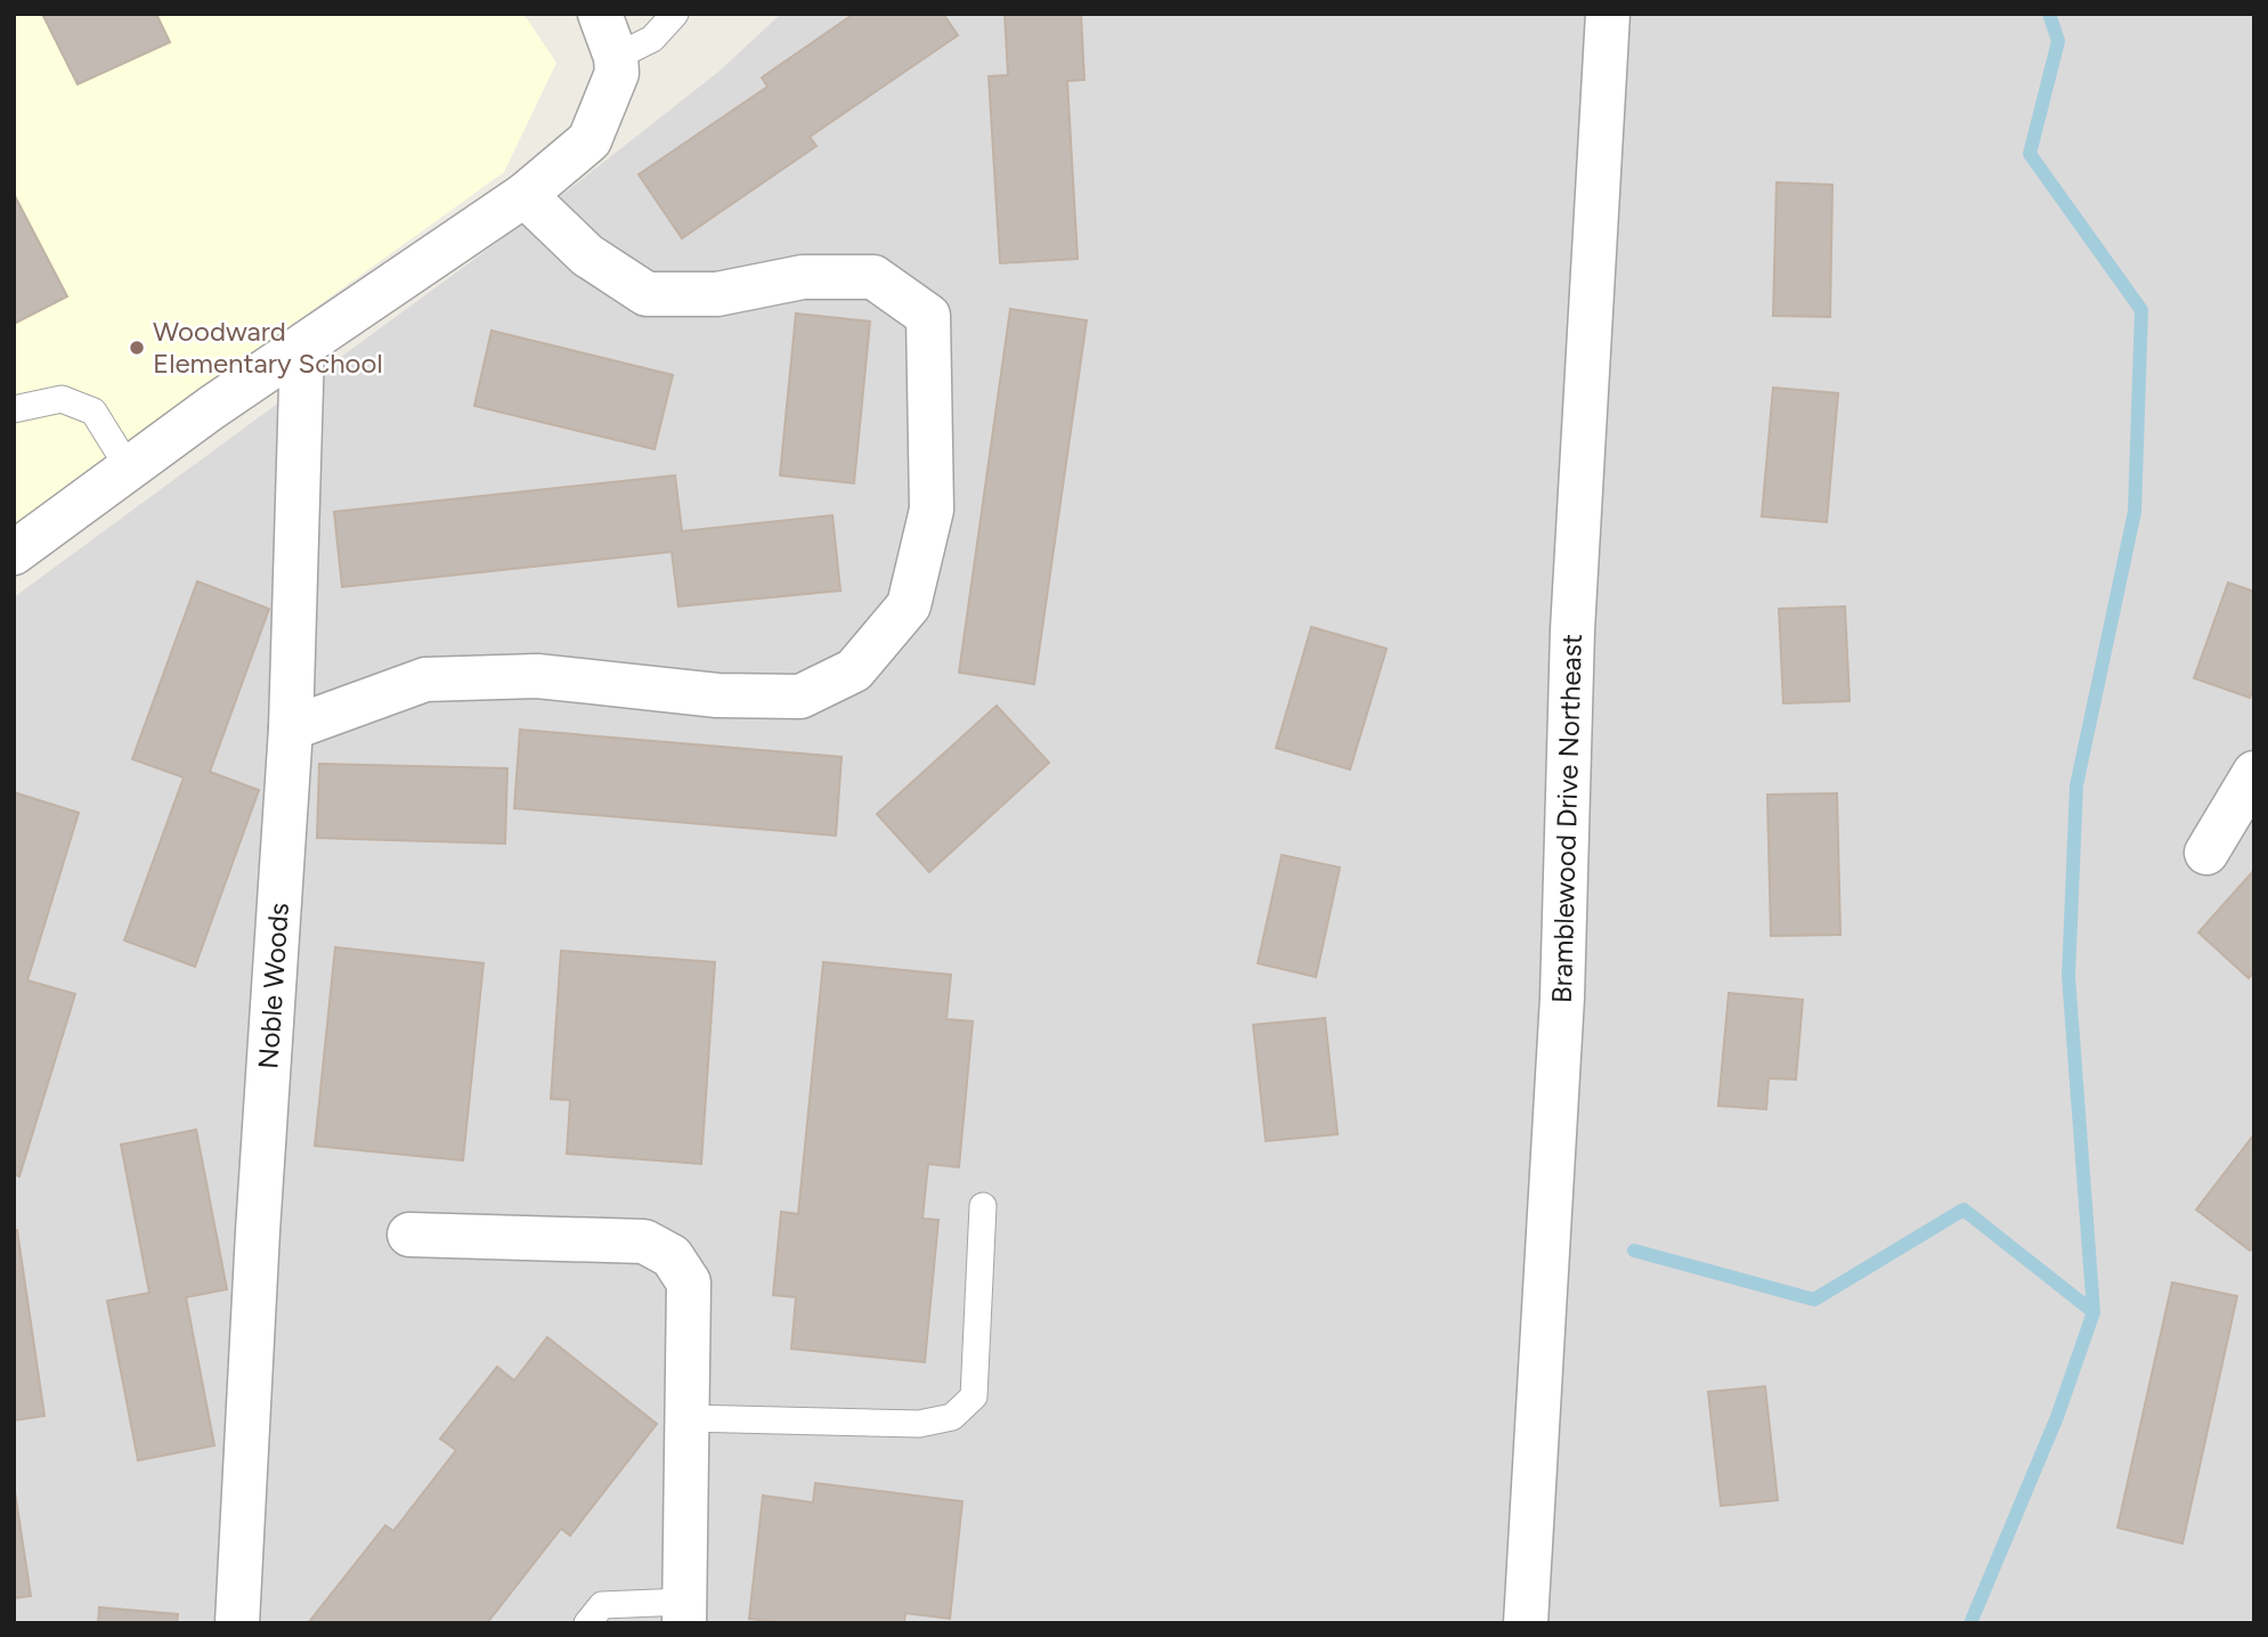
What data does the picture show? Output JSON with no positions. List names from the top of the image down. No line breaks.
{"streets":{"street":["Bramblewood Drive Northeast","Noble Woods"]},"places":["Woodward Elementary School"]}
